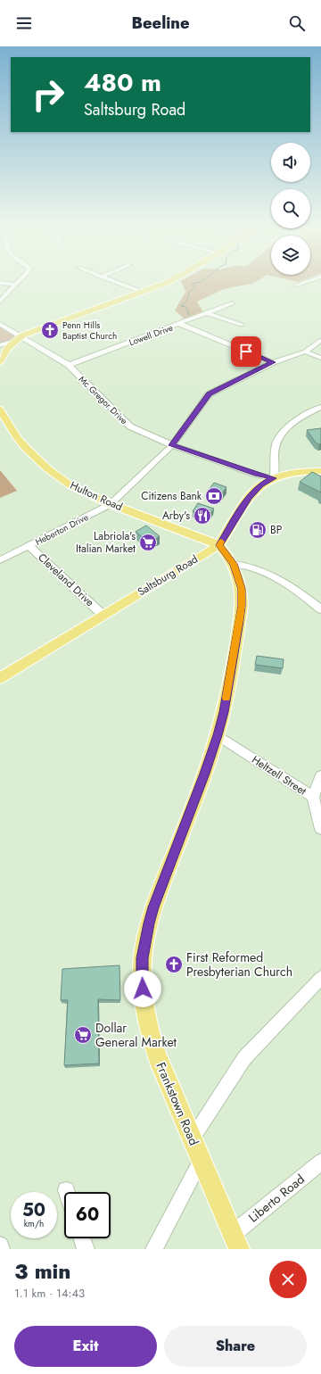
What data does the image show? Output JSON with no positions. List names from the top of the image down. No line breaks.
{"streets":{"main road":["Hulton Road","Saltsburg Road","Frankstown Road"],"street":["Lowell Drive","Mc Gregor Drive","Heberton Drive","Cleveland Drive","Heltzell Street","Liberto Road"]},"crossings":[["Lowell Drive","Mc Gregor Drive"],["Mc Gregor Drive","Heberton Drive"],["Mc Gregor Drive","Saltsburg Road"],["Hulton Road","Heberton Drive"],["Hulton Road","Saltsburg Road"],["Hulton Road","Frankstown Road"],["Heberton Drive","Cleveland Drive"],["Saltsburg Road","Cleveland Drive"],["Saltsburg Road","Frankstown Road"],["Heltzell Street","Frankstown Road"],["Frankstown Road","Liberto Road"]],"places":{"church":["Penn Hills Baptist Church","First Reformed Presbyterian Church"],"bank":["Citizens Bank"],"restaurant":["Arby's"],"fuel station":["BP"],"supermarket":["Labriola's Italian Market","Dollar General Market"]},"page":{"header":"Beeline","turn":["480 m","Saltsburg Road"],"speed":"50 km/h","limit":"60","heading":["3 min","1.1 km · 14:43"],"buttons":["Exit","Share"]}}
